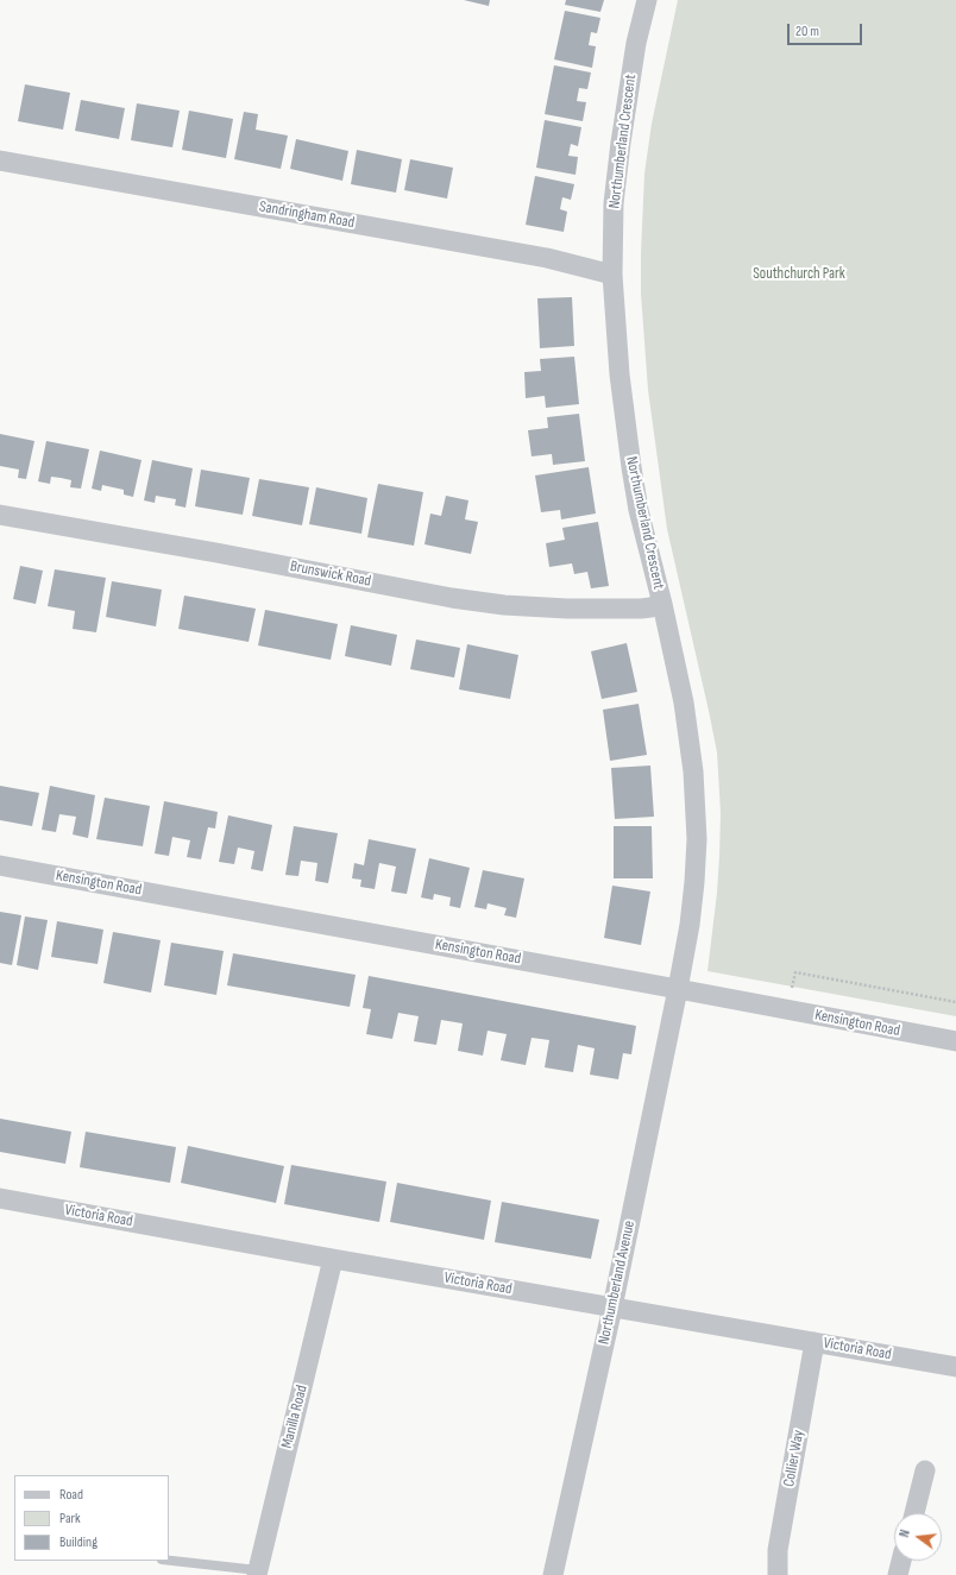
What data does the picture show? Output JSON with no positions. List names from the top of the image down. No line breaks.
{"streets":{"street":["Northumberland Crescent","Sandringham Road","Brunswick Road","Kensington Road","Victoria Road","Northumberland Avenue","Manilla Road","Collier Way"]},"crossings":[["Northumberland Crescent","Sandringham Road"],["Northumberland Crescent","Brunswick Road"],["Northumberland Crescent","Kensington Road"],["Northumberland Crescent","Northumberland Avenue"],["Kensington Road","Northumberland Avenue"],["Victoria Road","Northumberland Avenue"],["Victoria Road","Manilla Road"],["Victoria Road","Collier Way"]],"parks":["Southchurch Park"],"legend":["Road","Park","Building"],"scale_bar":"20 m","north":"left"}
